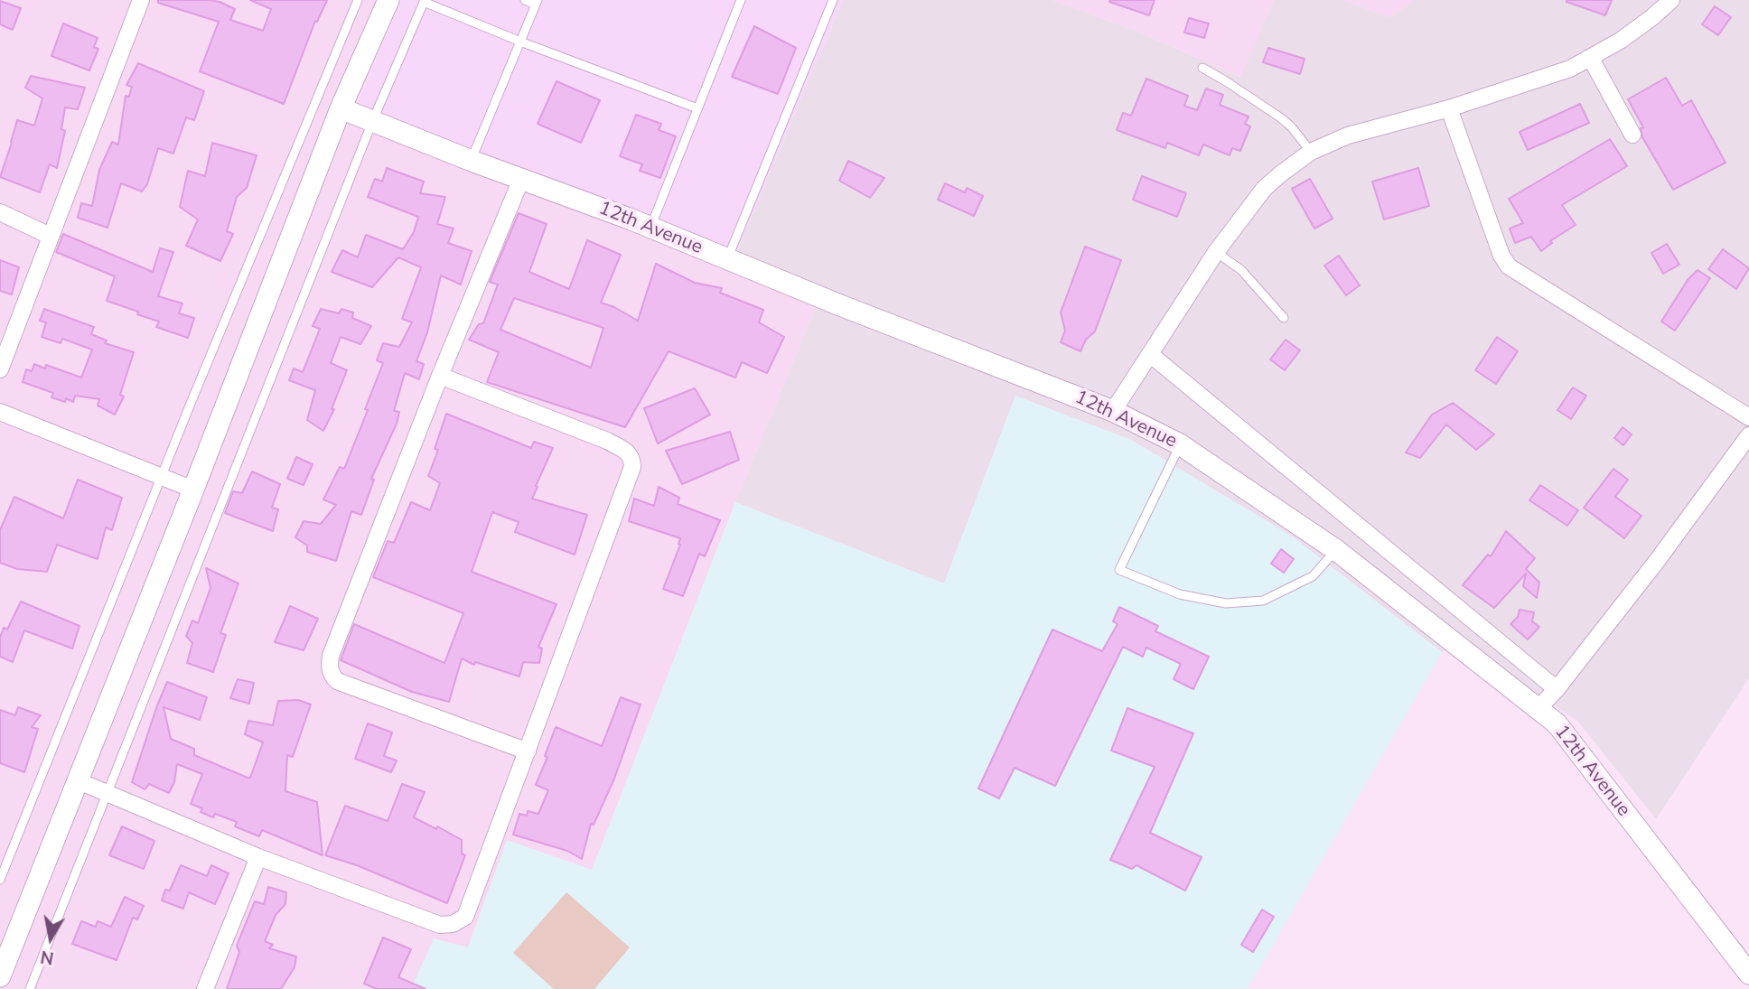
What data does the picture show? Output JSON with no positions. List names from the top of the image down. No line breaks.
{"streets":{"street":["12th Avenue"]},"north":"bottom"}
